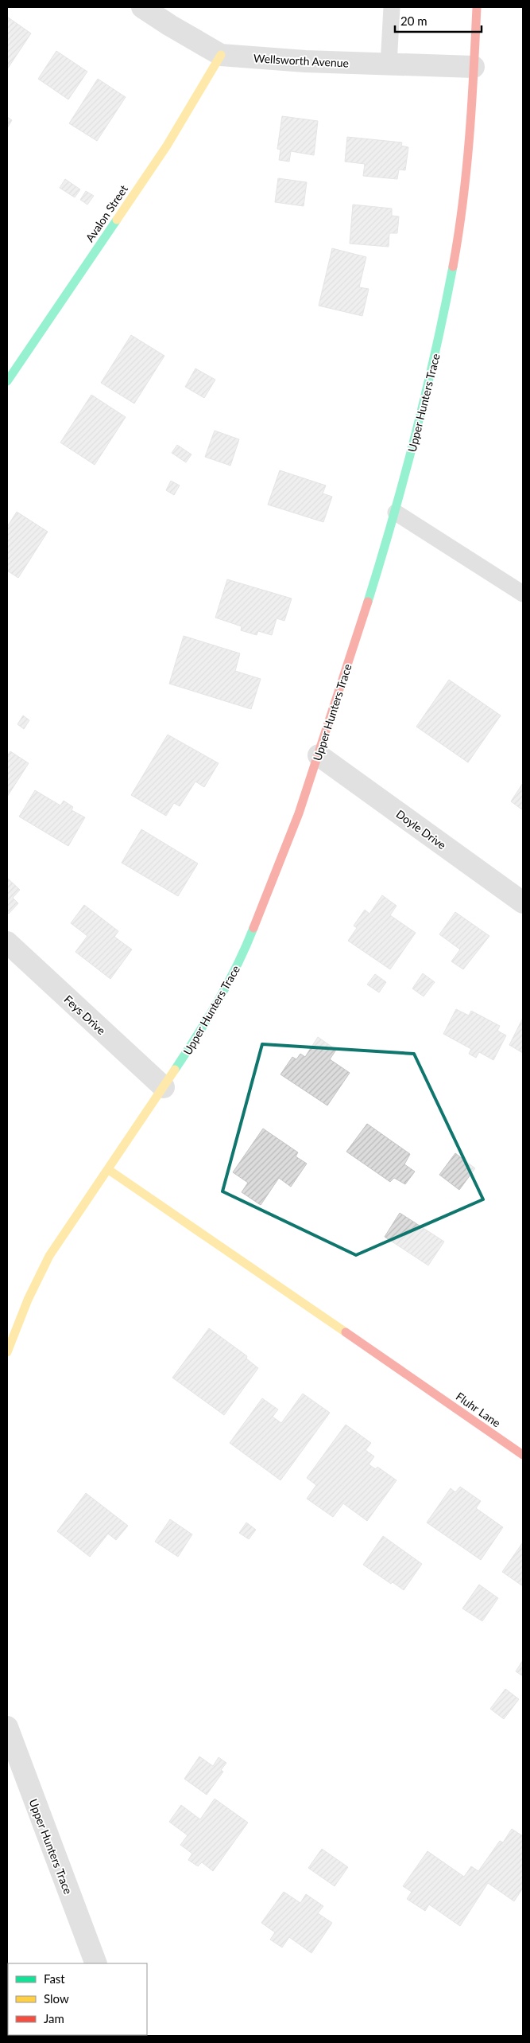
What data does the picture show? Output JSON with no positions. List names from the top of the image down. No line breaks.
{"streets":{"street":["Wellsworth Avenue","Avalon Street","Upper Hunters Trace","Doyle Drive","Feys Drive","Fluhr Lane"]},"crossings":[["Wellsworth Avenue","Avalon Street"],["Wellsworth Avenue","Upper Hunters Trace"],["Upper Hunters Trace","Doyle Drive"],["Upper Hunters Trace","Feys Drive"],["Upper Hunters Trace","Fluhr Lane"]],"legend":["Fast","Slow","Jam"],"scale_bar":"20 m"}
